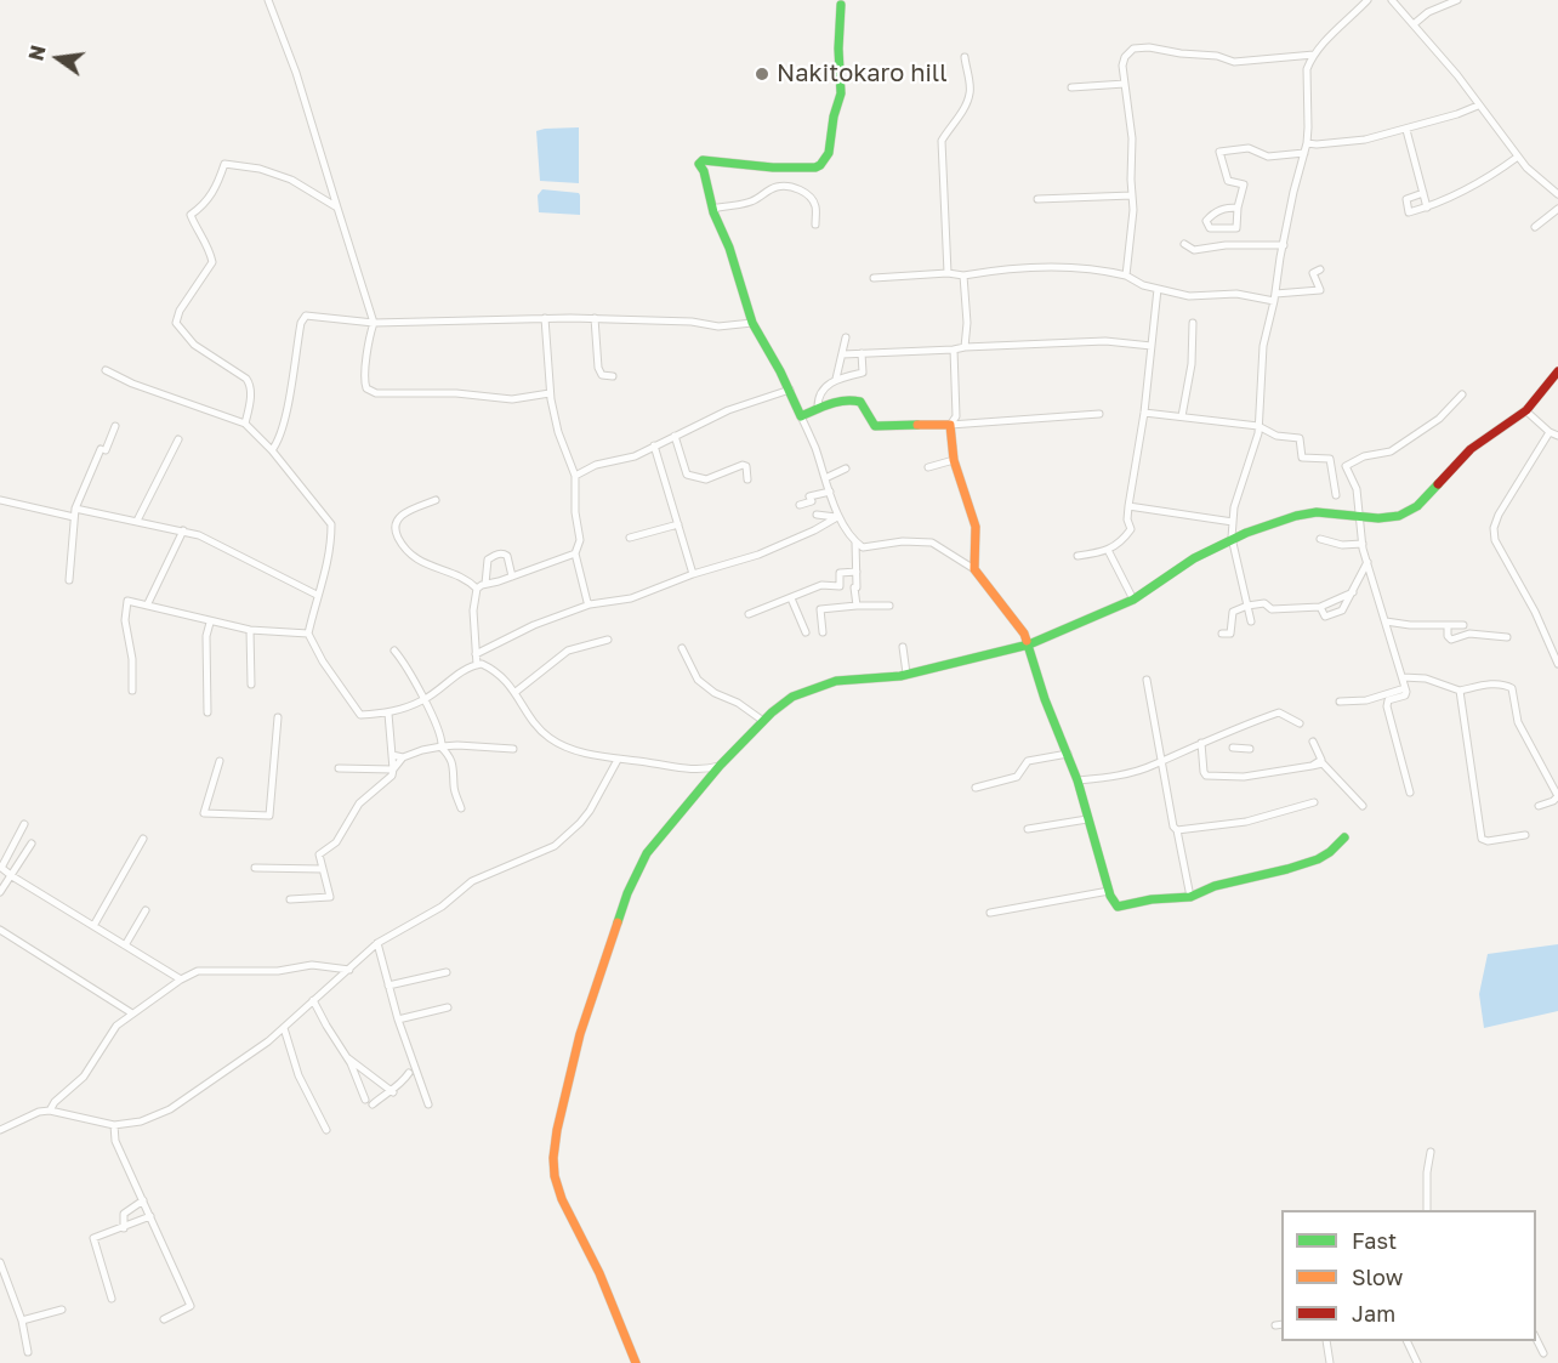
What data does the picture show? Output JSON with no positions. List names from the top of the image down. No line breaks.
{"places":["Nakitokaro hill"],"legend":["Fast","Slow","Jam"],"north":"left"}
